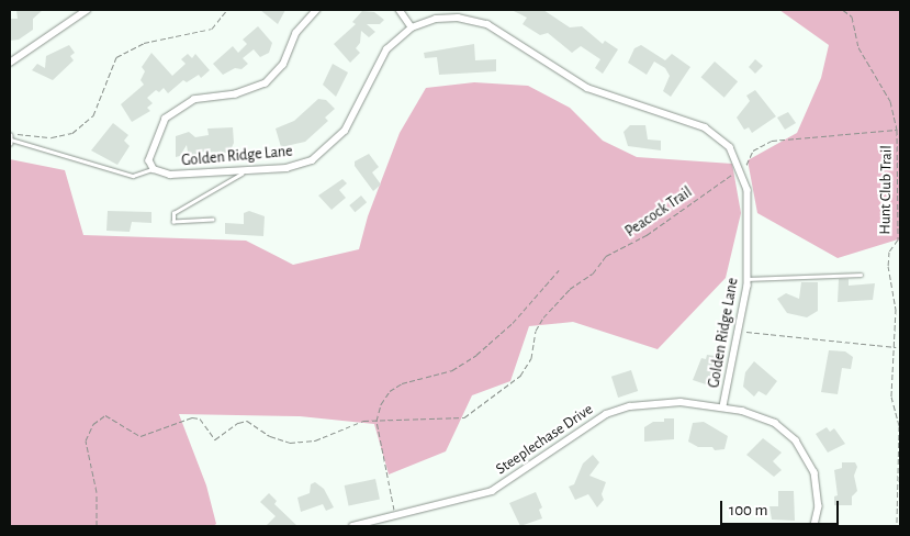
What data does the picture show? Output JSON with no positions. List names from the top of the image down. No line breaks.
{"streets":{"street":["Golden Ridge Lane","Steeplechase Drive"],"path":["Hunt Club Trail","Peacock Trail"]},"crossings":[["Golden Ridge Lane","Peacock Trail"],["Golden Ridge Lane","Steeplechase Drive"],["Hunt Club Trail","Peacock Trail"]],"scale_bar":"100 m"}
